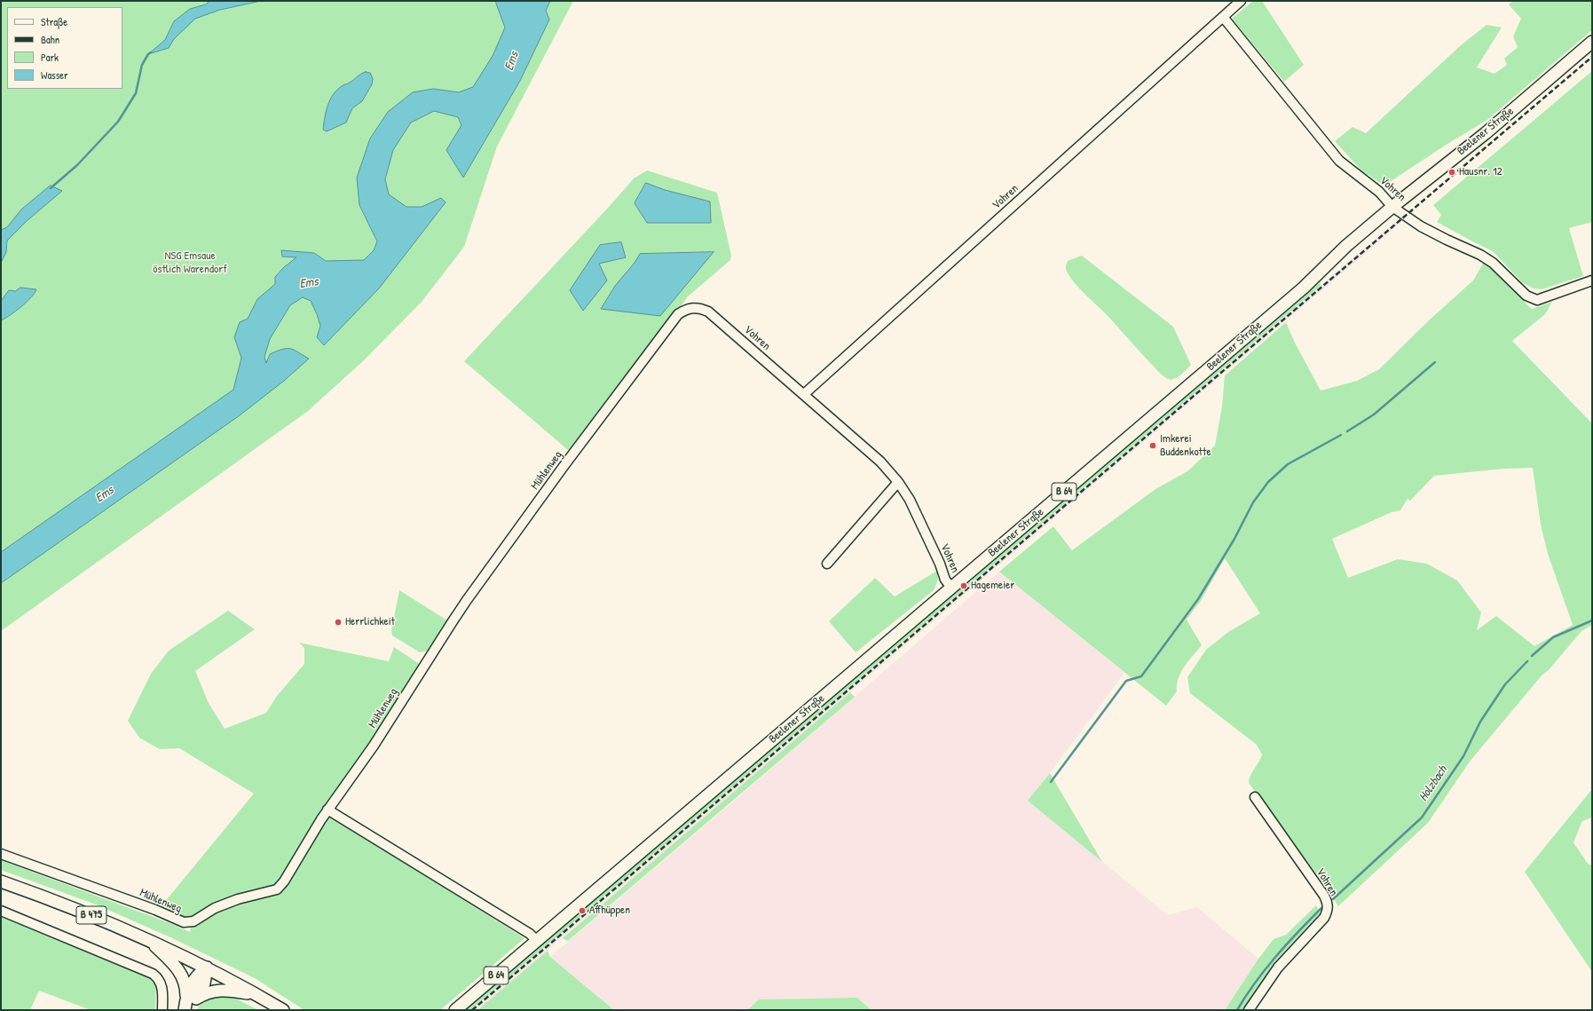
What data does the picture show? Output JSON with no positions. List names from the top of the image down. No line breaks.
{"streets":{"main road":["Beelener Straße","B 64","B 475"],"street":["Vohren","Mühlenweg"]},"crossings":[["Beelener Straße","Vohren"],["Vohren","Mühlenweg"]],"water":["Ems","Holzbach"],"parks":["NSG Emsaue östlich Warendorf"],"places":["Hausnr. 12","Imkerei Buddenkotte","Hagemeier","Herrlichkeit","Affhüppen"],"legend":["Straße","Bahn","Park","Wasser"]}
